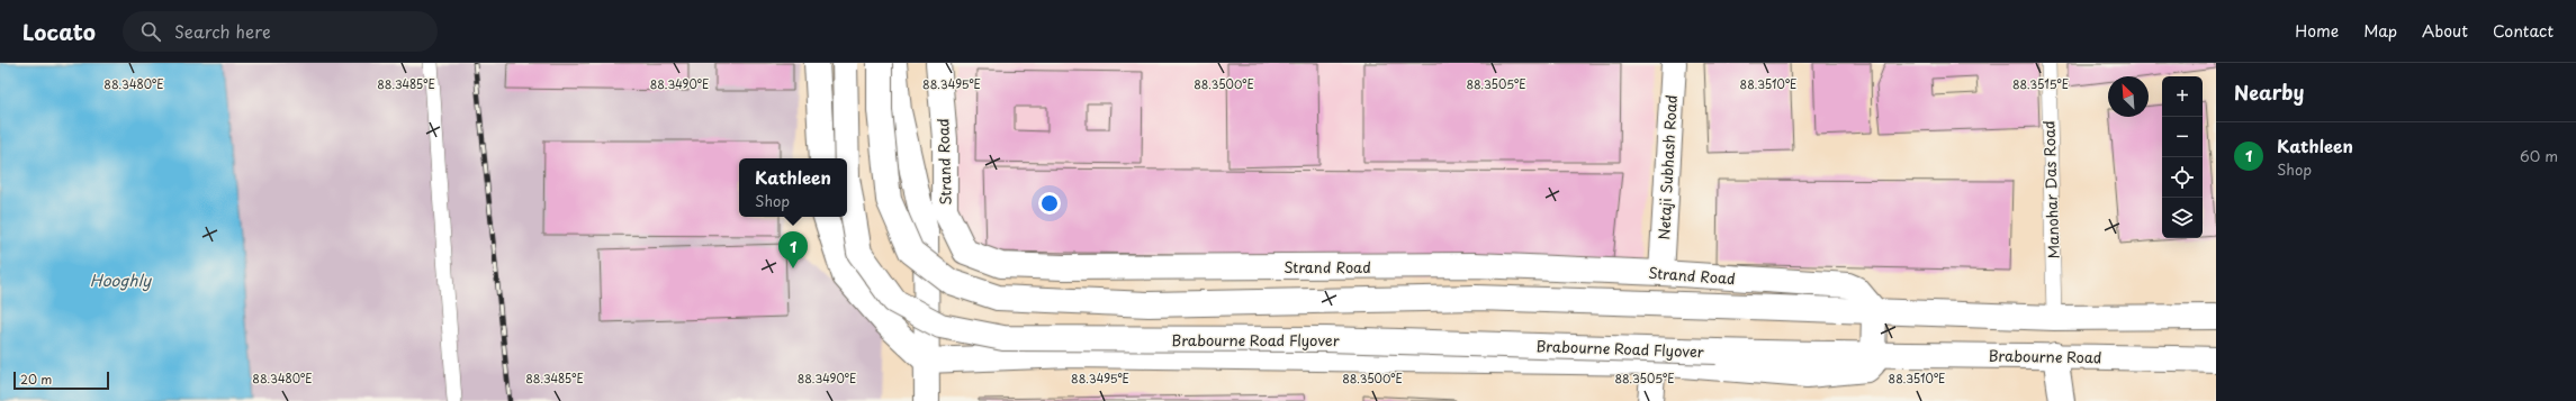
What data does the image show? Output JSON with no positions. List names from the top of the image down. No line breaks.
{"streets":{"main road":["Strand Road","Netaji Subhash Road","Brabourne Road Flyover","Brabourne Road"],"lane":["Manohar Das Road"]},"crossings":[["Strand Road","Netaji Subhash Road"],["Brabourne Road Flyover","Brabourne Road"]],"water":["Hooghly"],"scale_bar":"20 m","north":"top left","page":{"header":"Locato","search":"Search here","nav":["Home","Map","About","Contact"],"heading":"Nearby","map_buttons":["+","−"],"list":[{"mark":"1","name":"Kathleen","note":"Shop","value":"60 m"}],"popup":["Kathleen","Shop"],"pins":"1","scale":"20 m"},"coordinates":["88.3480°E","88.3485°E","88.3490°E","88.3495°E","88.3500°E","88.3505°E","88.3510°E","88.3515°E"]}
